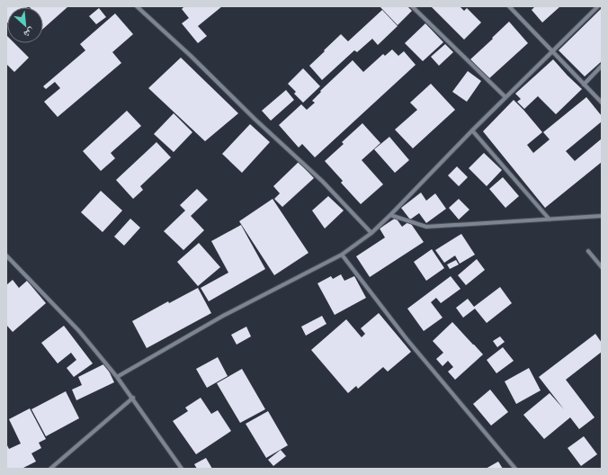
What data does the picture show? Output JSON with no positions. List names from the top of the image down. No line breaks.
{"north":"bottom right"}
